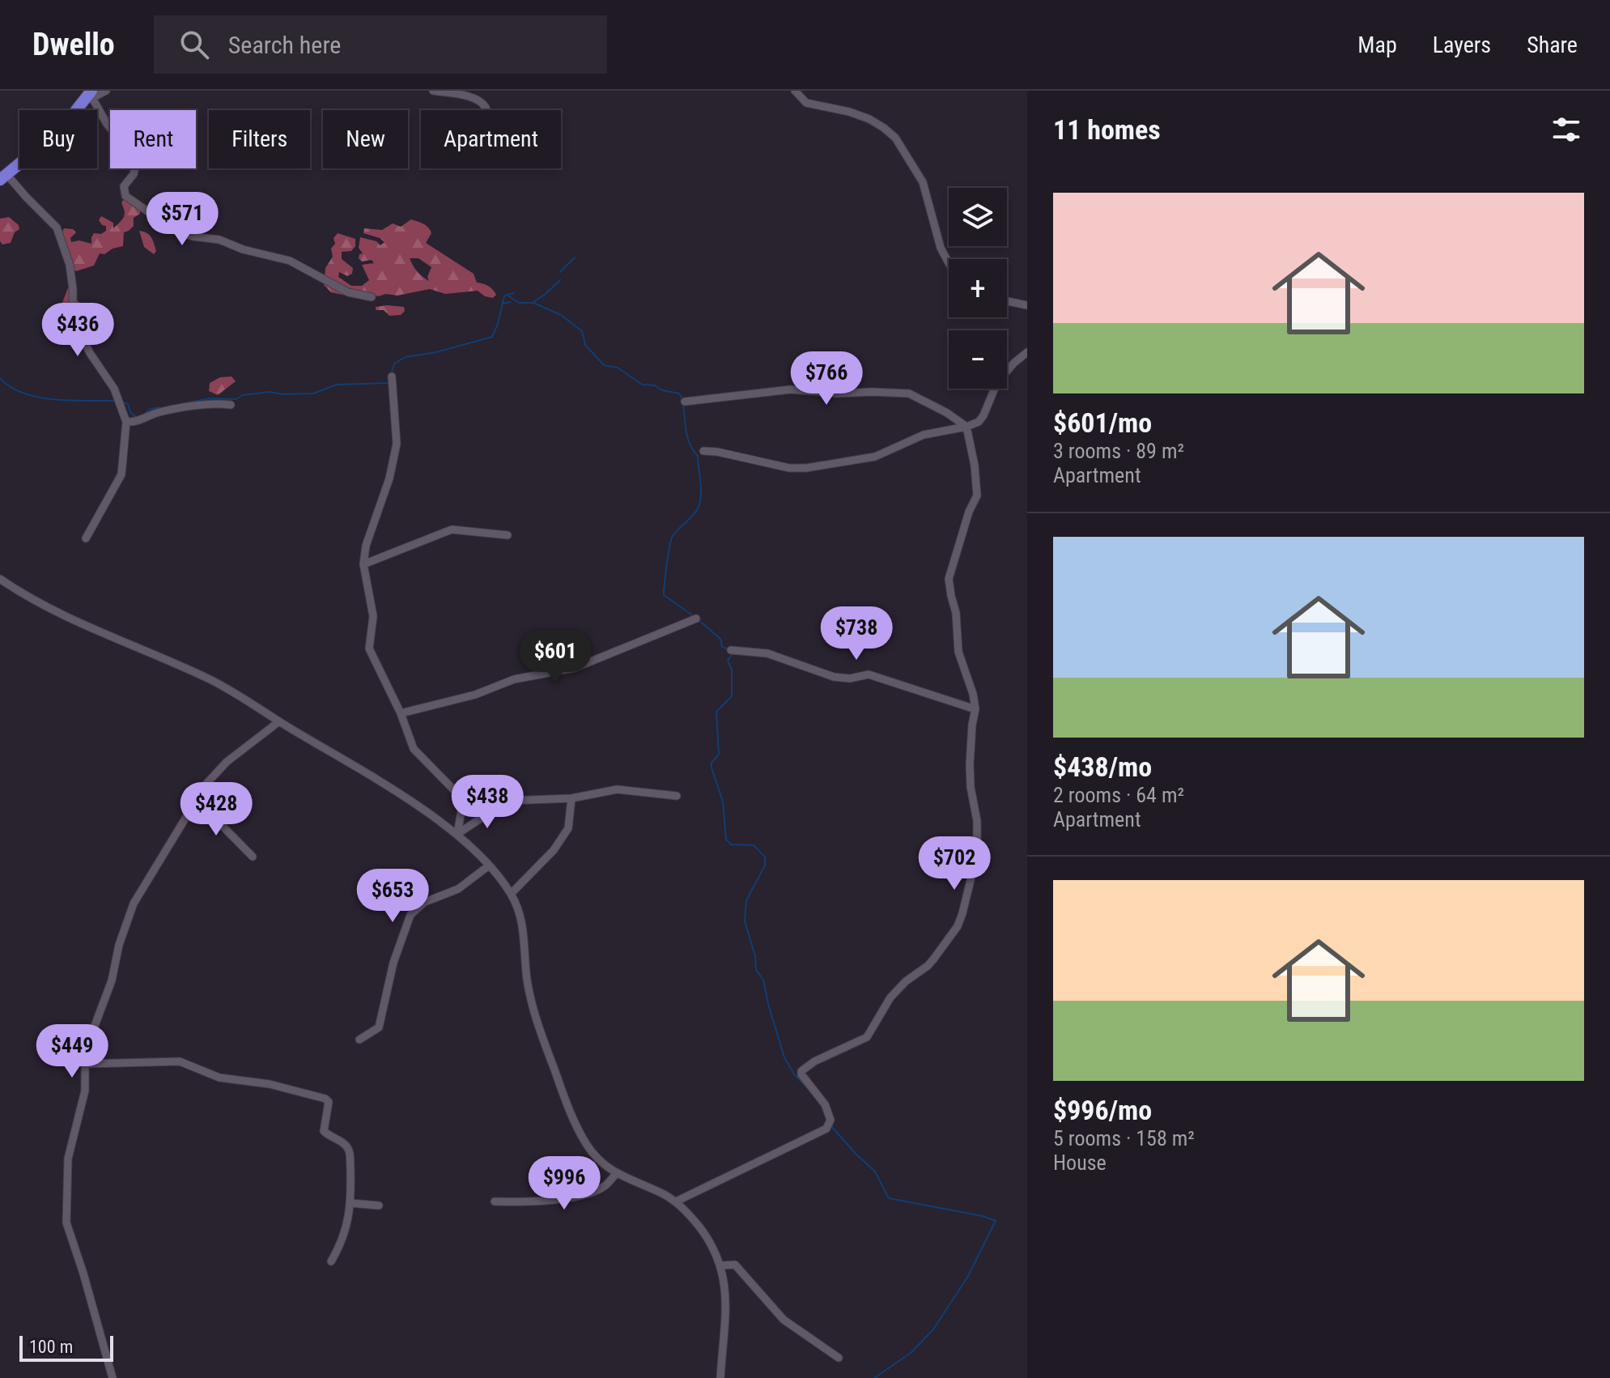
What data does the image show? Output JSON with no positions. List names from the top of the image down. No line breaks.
{"scale_bar":"100 m","page":{"header":"Dwello","search":"Search here","nav":["Map","Layers","Share"],"heading":"11 homes","chip":["Buy","Rent","Filters","New","Apartment"],"list":[{"name":"$601/mo","note":"3 rooms · 89 m² · Apartment"},{"name":"$438/mo","note":"2 rooms · 64 m² · Apartment"},{"name":"$996/mo","note":"5 rooms · 158 m² · House"}],"map_buttons":["+","−"],"price":["$571","$436","$766","$738","$601","$438","$428","$702","$653","$449","$996"],"scale":"100 m"}}
